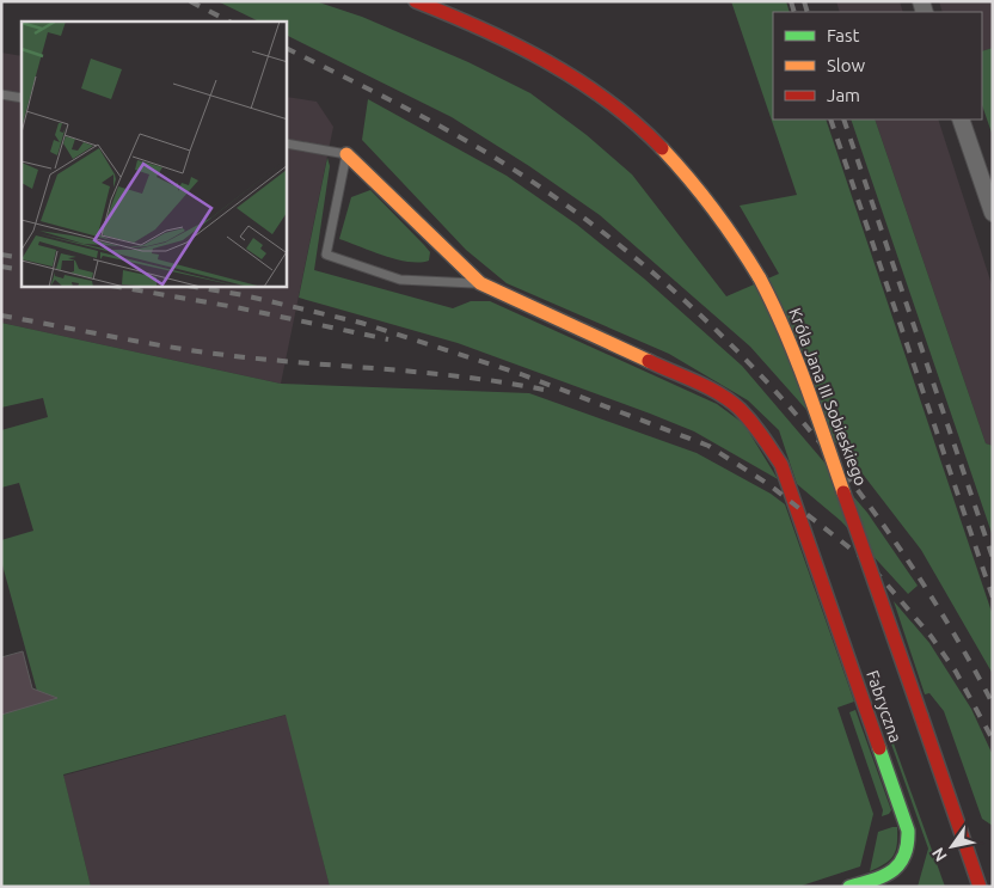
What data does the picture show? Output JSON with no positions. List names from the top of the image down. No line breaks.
{"streets":{"main road":["Króla Jana III Sobieskiego","Fabryczna"]},"legend":["Fast","Slow","Jam"],"north":"bottom left"}
